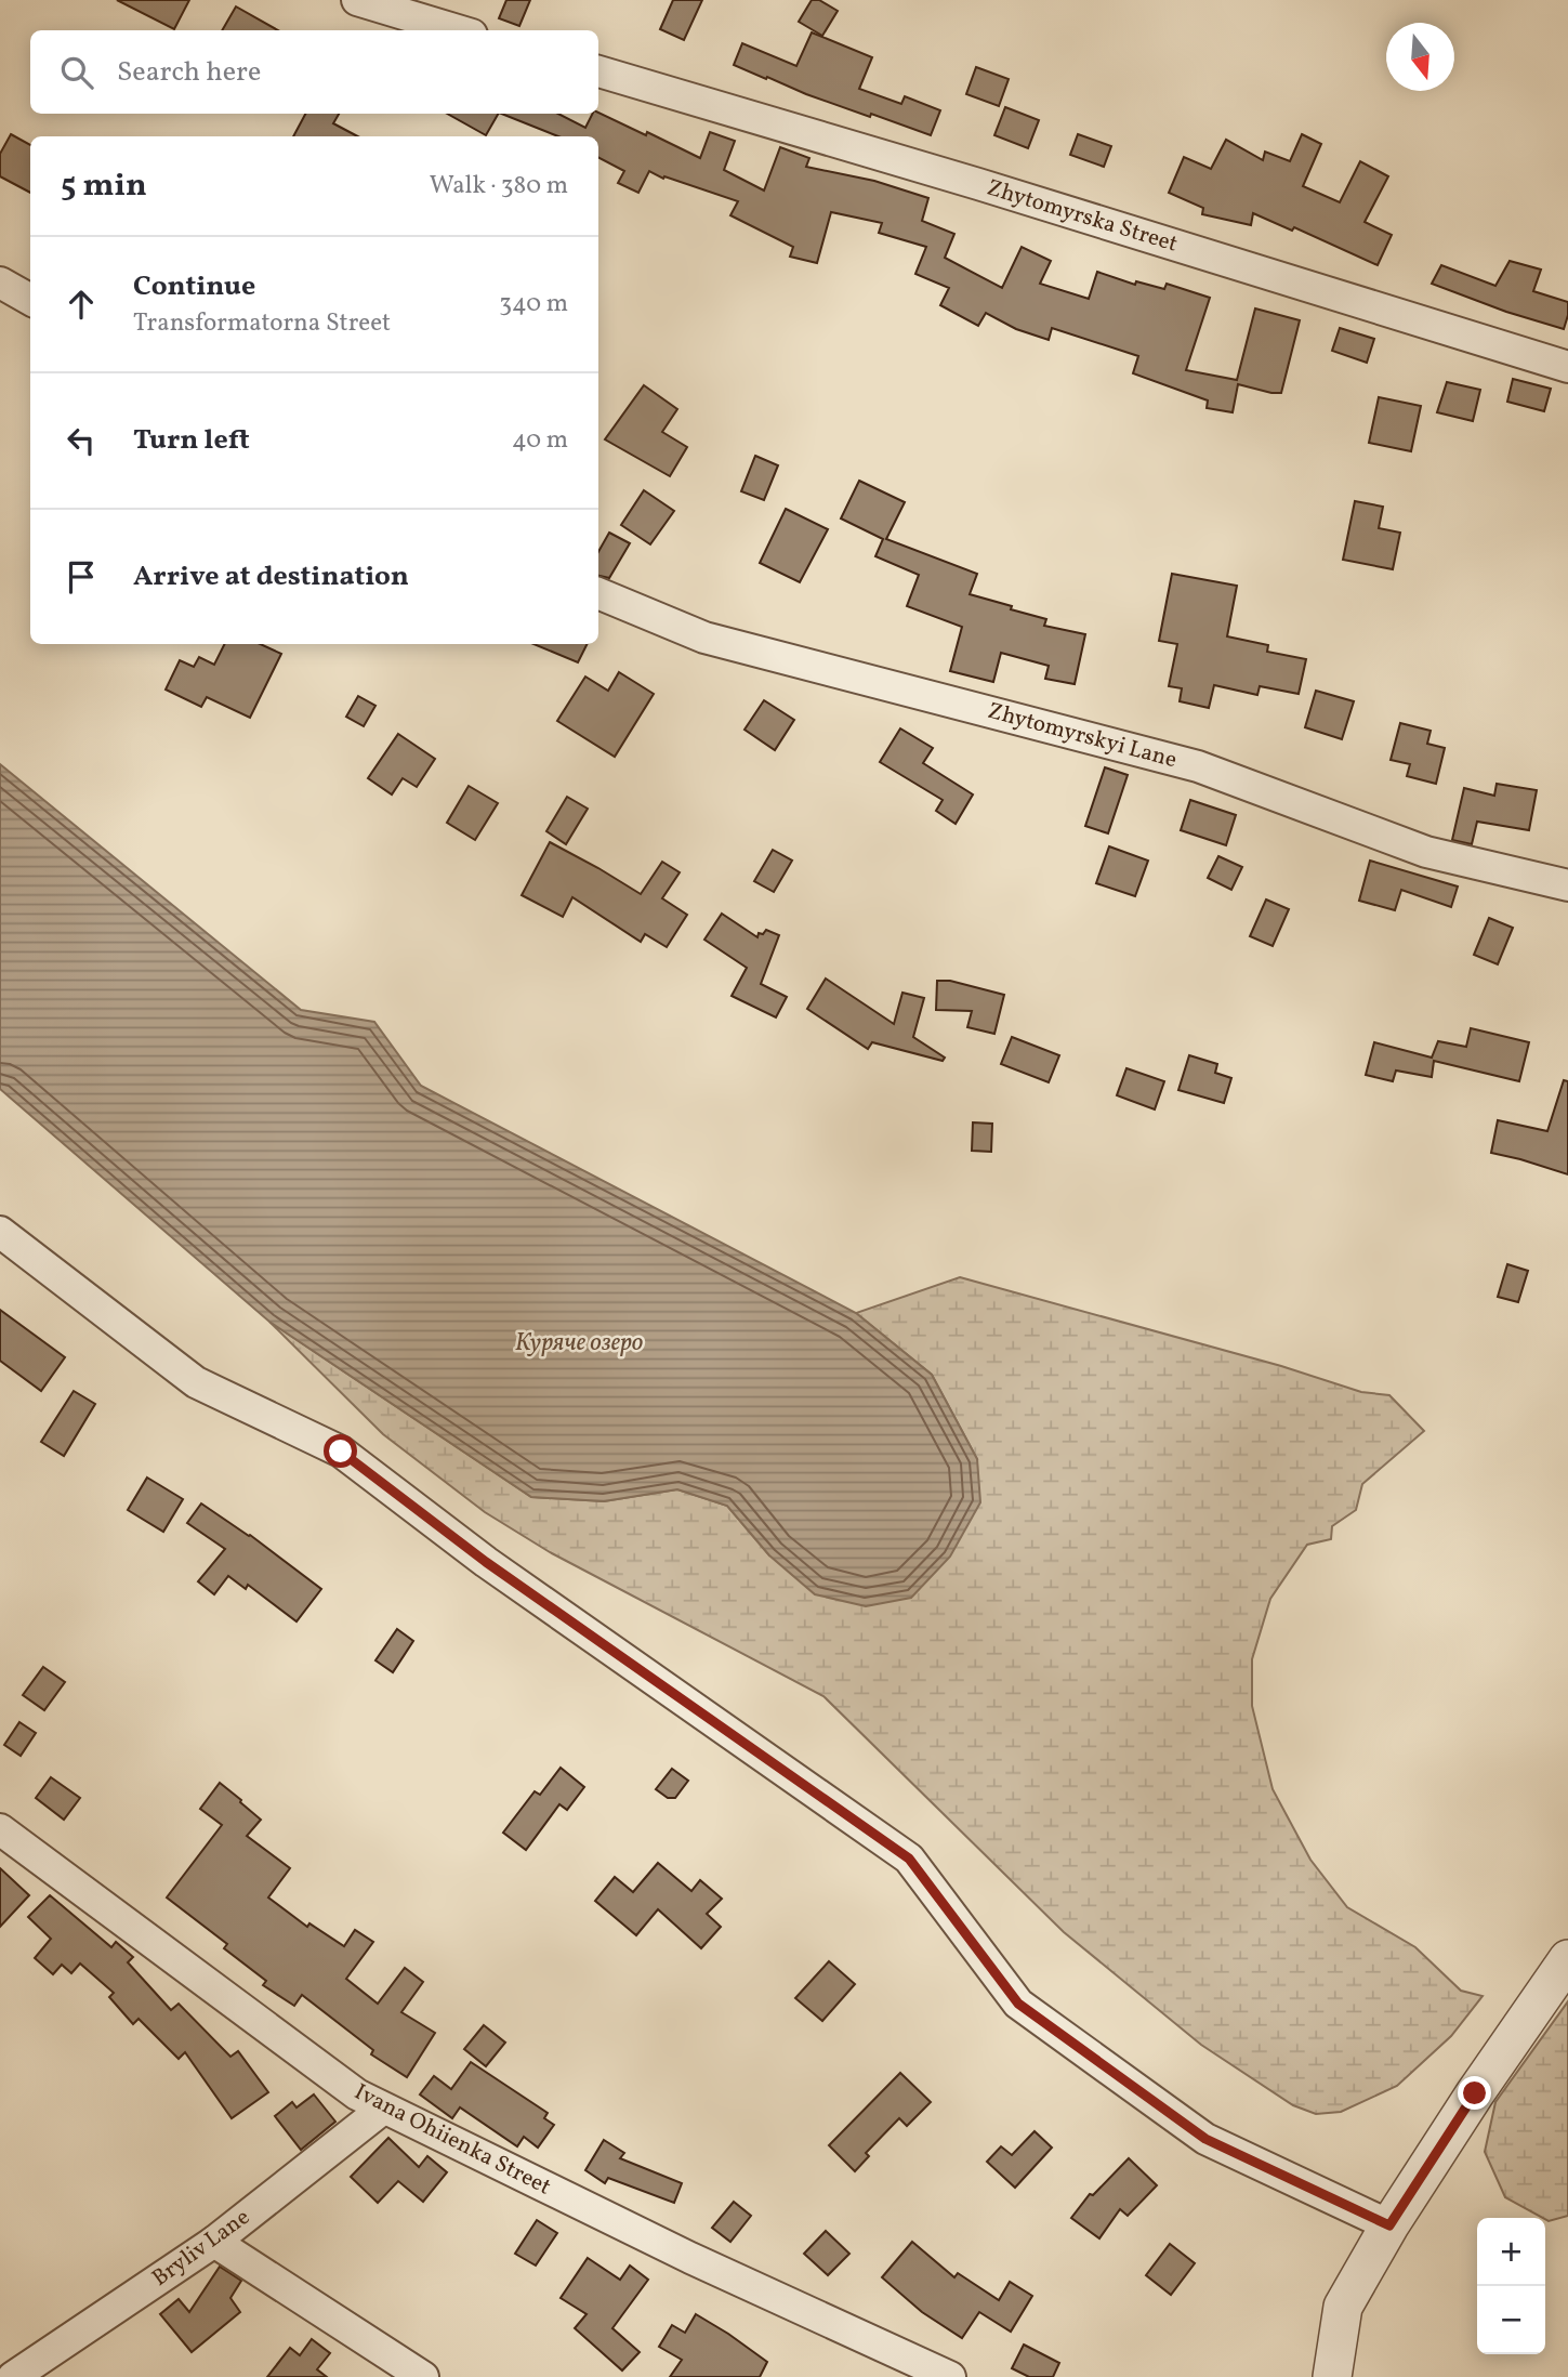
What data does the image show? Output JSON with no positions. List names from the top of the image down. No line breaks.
{"streets":{"street":["Zhytomyrska Street","Zhytomyrskyi Lane","Ivana Ohiienka Street","Bryliv Lane"]},"crossings":[["Ivana Ohiienka Street","Bryliv Lane"]],"water":["Куряче озеро"],"north":"bottom","page":{"search":"Search here","heading":["5 min","Walk · 380 m"],"list":[["Continue","Transformatorna Street","340 m"],["Turn left","40 m"],"Arrive at destination"],"map_buttons":["+","−"]}}
